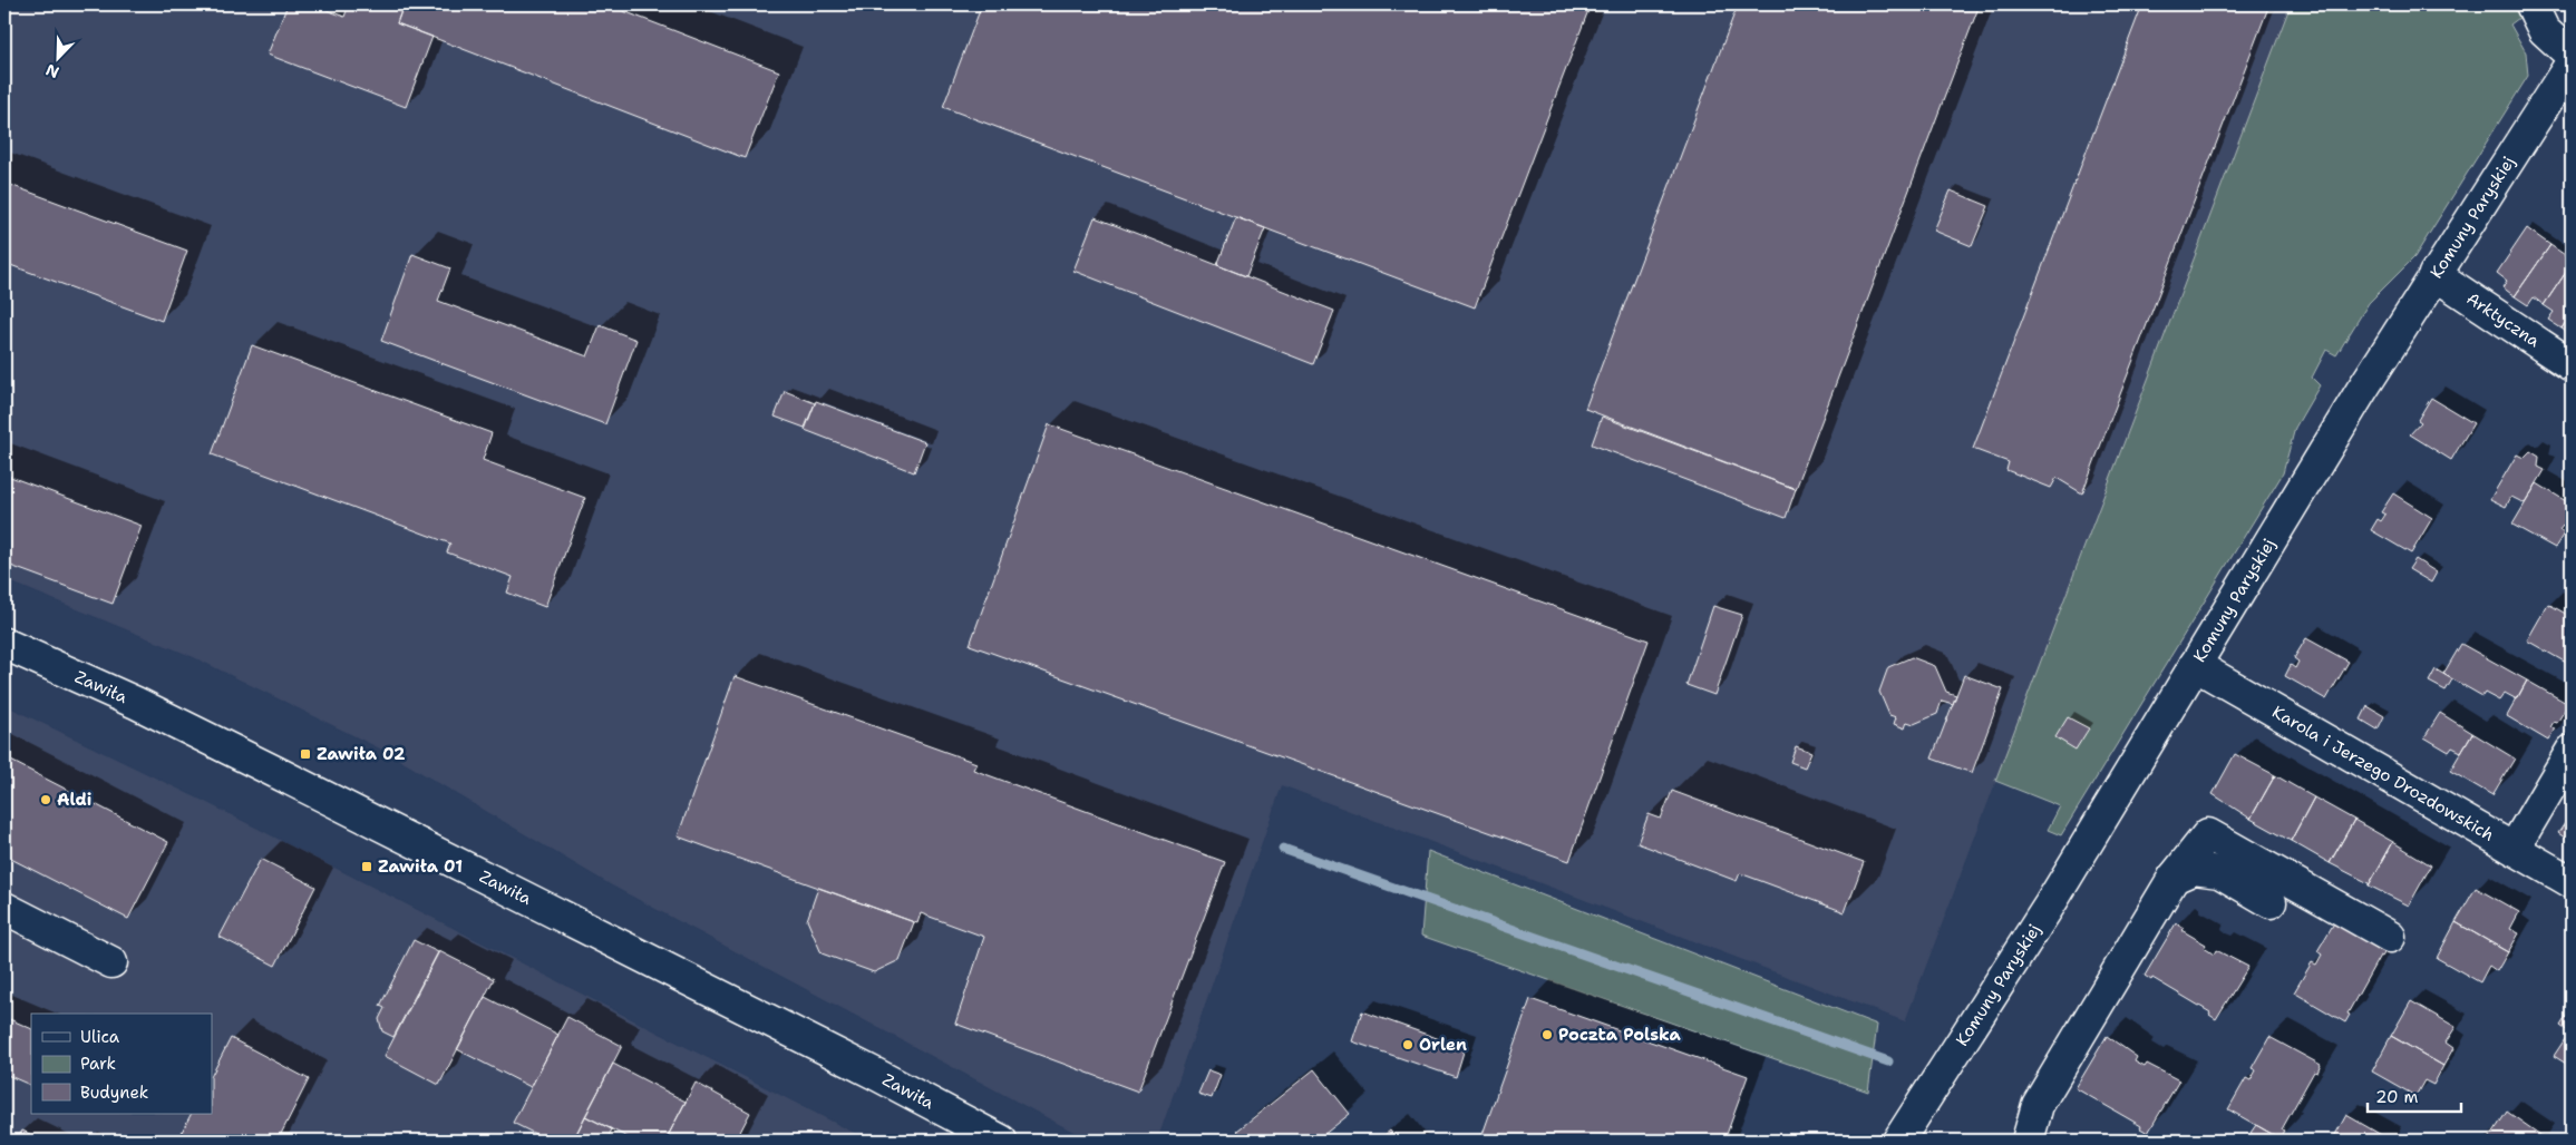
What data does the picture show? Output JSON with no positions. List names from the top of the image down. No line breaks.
{"streets":{"street":["Komuny Paryskiej","Arktyczna","Zawiła","Karola i Jerzego Drozdowskich"]},"crossings":[["Komuny Paryskiej","Arktyczna"],["Komuny Paryskiej","Karola i Jerzego Drozdowskich"]],"places":{"transit":["Zawiła 02","Zawiła 01"],"other":["Aldi","Poczta Polska","Orlen"]},"legend":["Ulica","Park","Budynek"],"scale_bar":"20 m","north":"bottom left"}
